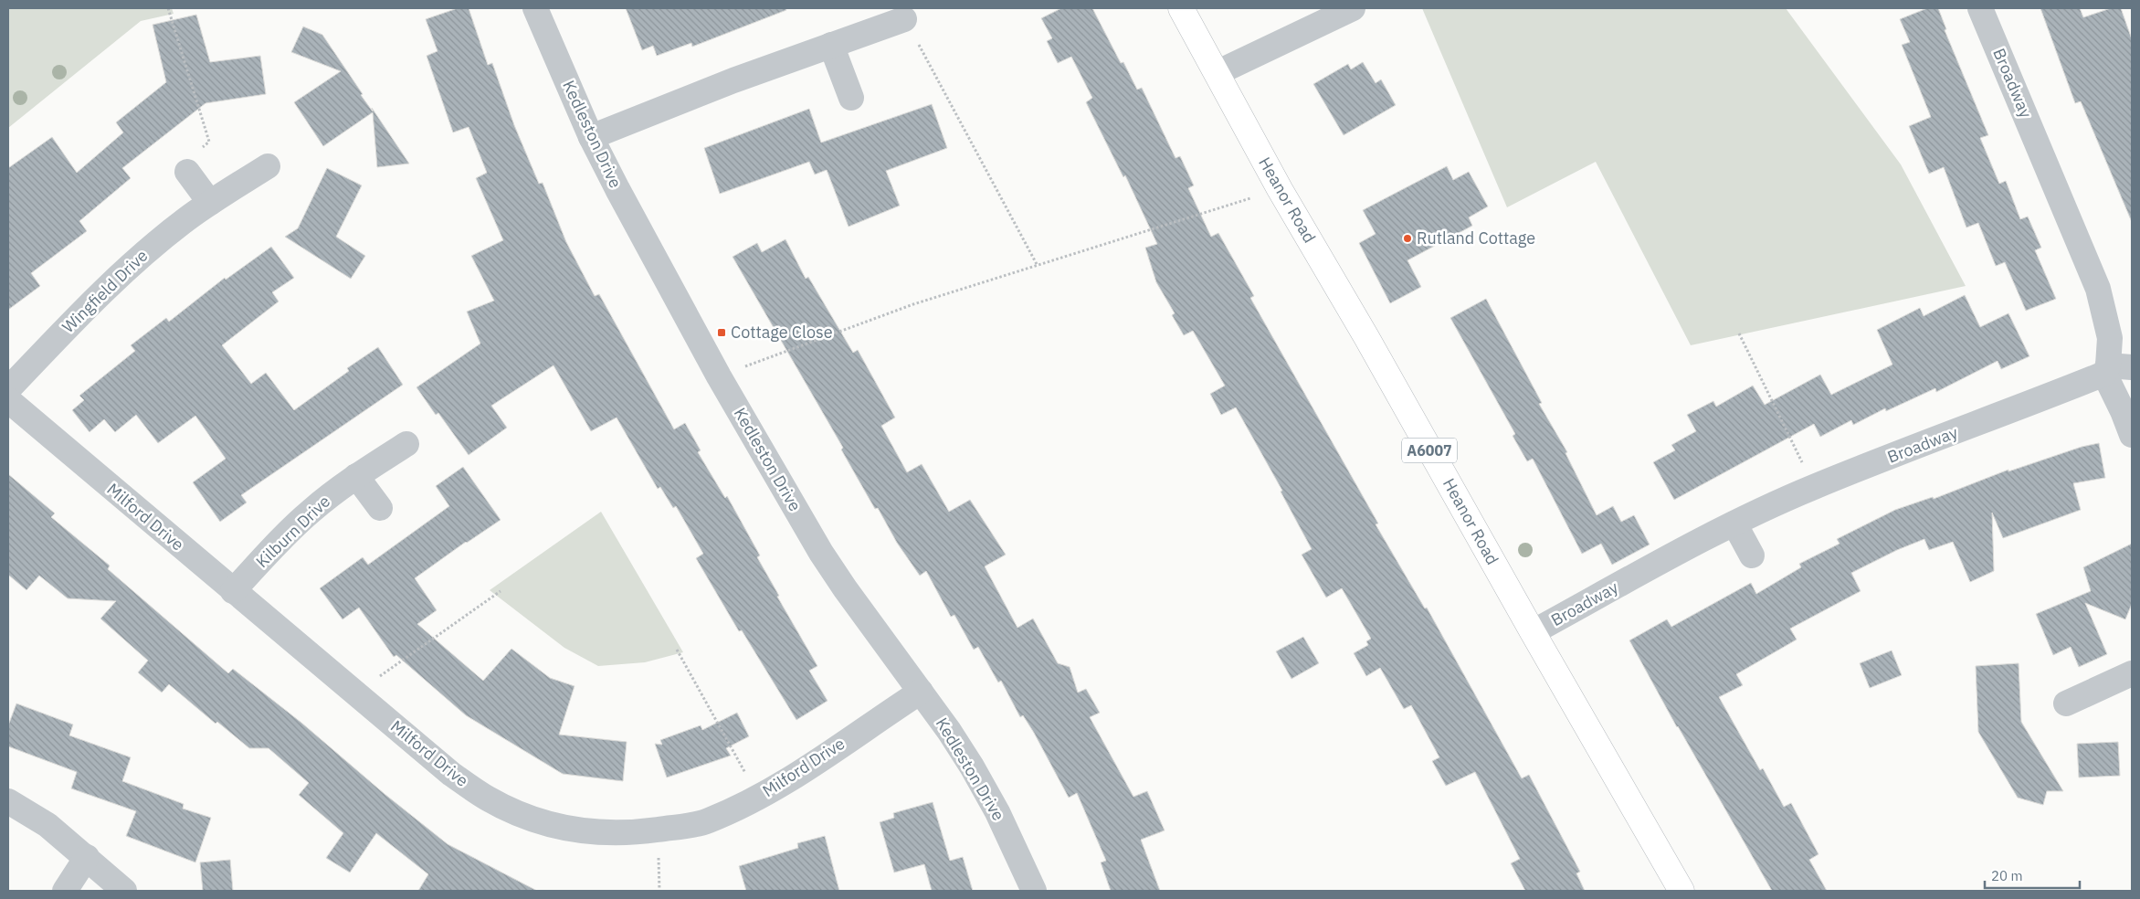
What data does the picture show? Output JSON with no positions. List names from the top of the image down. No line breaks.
{"streets":{"main road":["Heanor Road","A6007"],"street":["Broadway","Kedleston Drive","Wingfield Drive","Milford Drive","Kilburn Drive"]},"crossings":[["Broadway","Heanor Road"],["Kedleston Drive","Milford Drive"],["Milford Drive","Kilburn Drive"]],"places":{"other":["Rutland Cottage"],"transit":["Cottage Close"]},"scale_bar":"20 m"}
